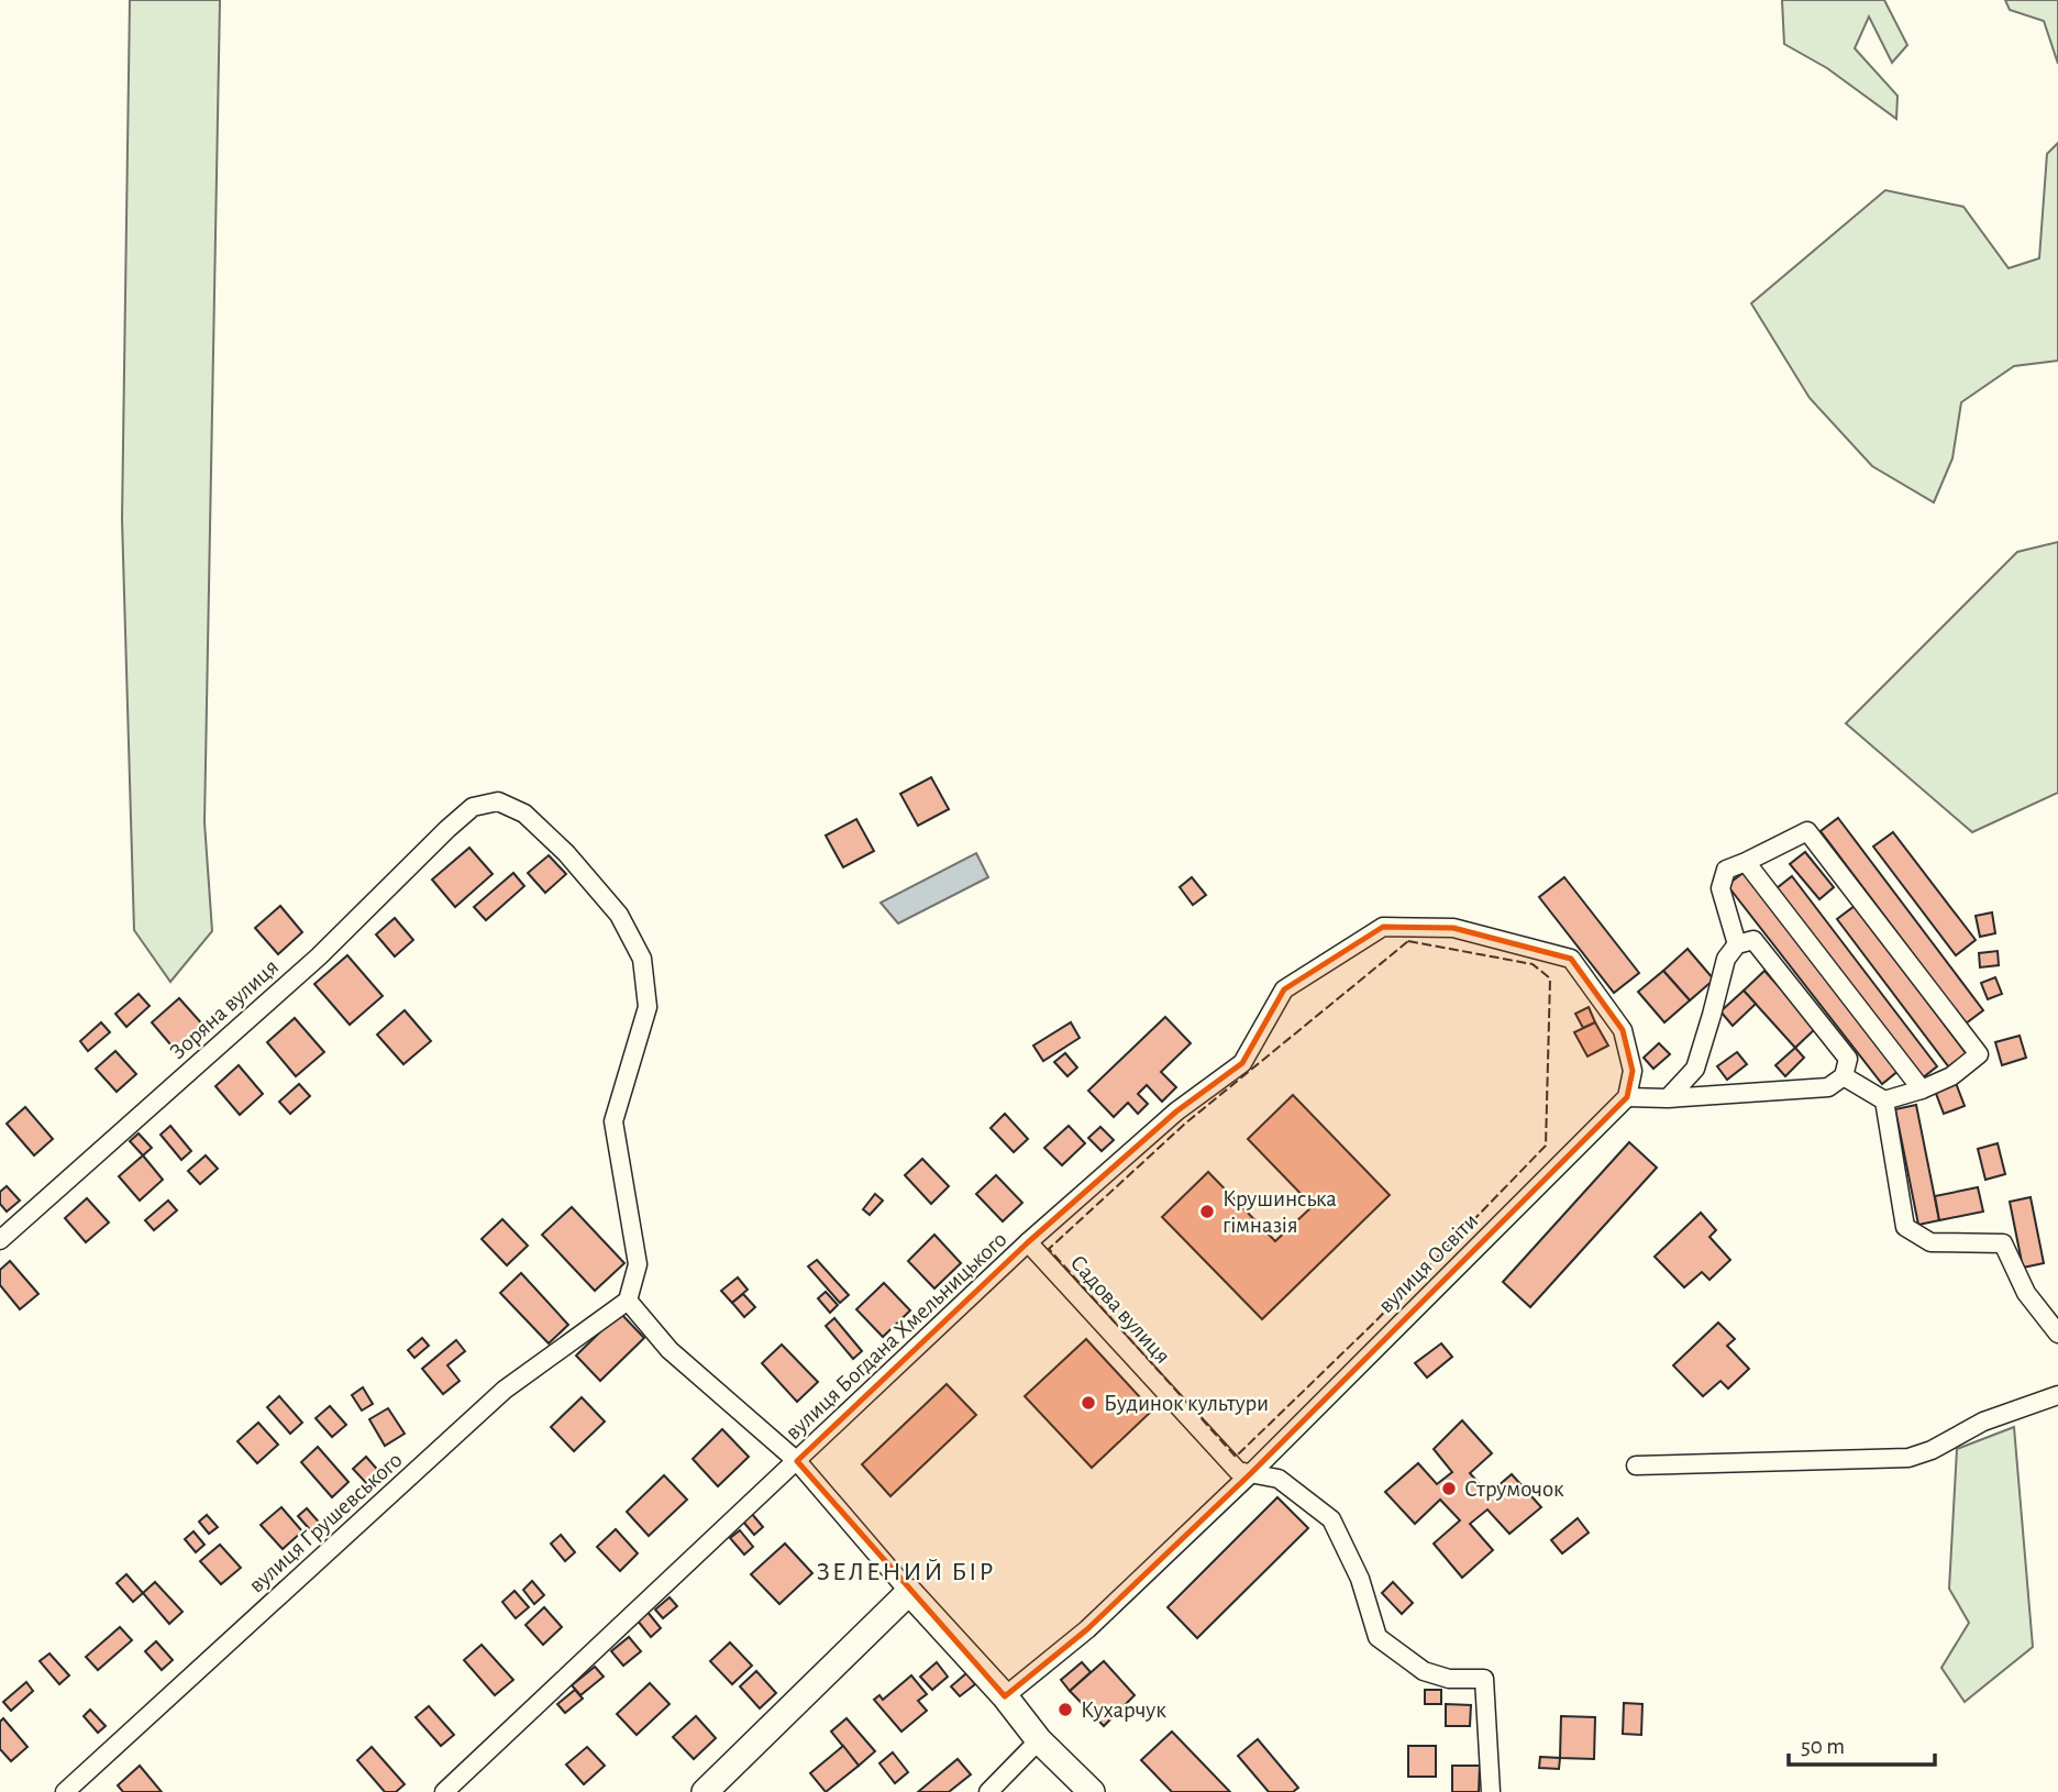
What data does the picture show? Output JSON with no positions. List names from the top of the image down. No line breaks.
{"streets":{"street":["Зоряна вулиця","вулиця Освіти","Садова вулиця","вулиця Богдана Хмельницького","вулиця Грушевського"]},"crossings":[["Зоряна вулиця","вулиця Грушевського"],["вулиця Освіти","Садова вулиця"],["вулиця Освіти","вулиця Богдана Хмельницького"],["Садова вулиця","вулиця Богдана Хмельницького"]],"districts":["ЗЕЛЕНИЙ БІР"],"places":["Крушинська гімназія","Будинок культури","Струмочок","Кухарчук"],"scale_bar":"50 m"}
